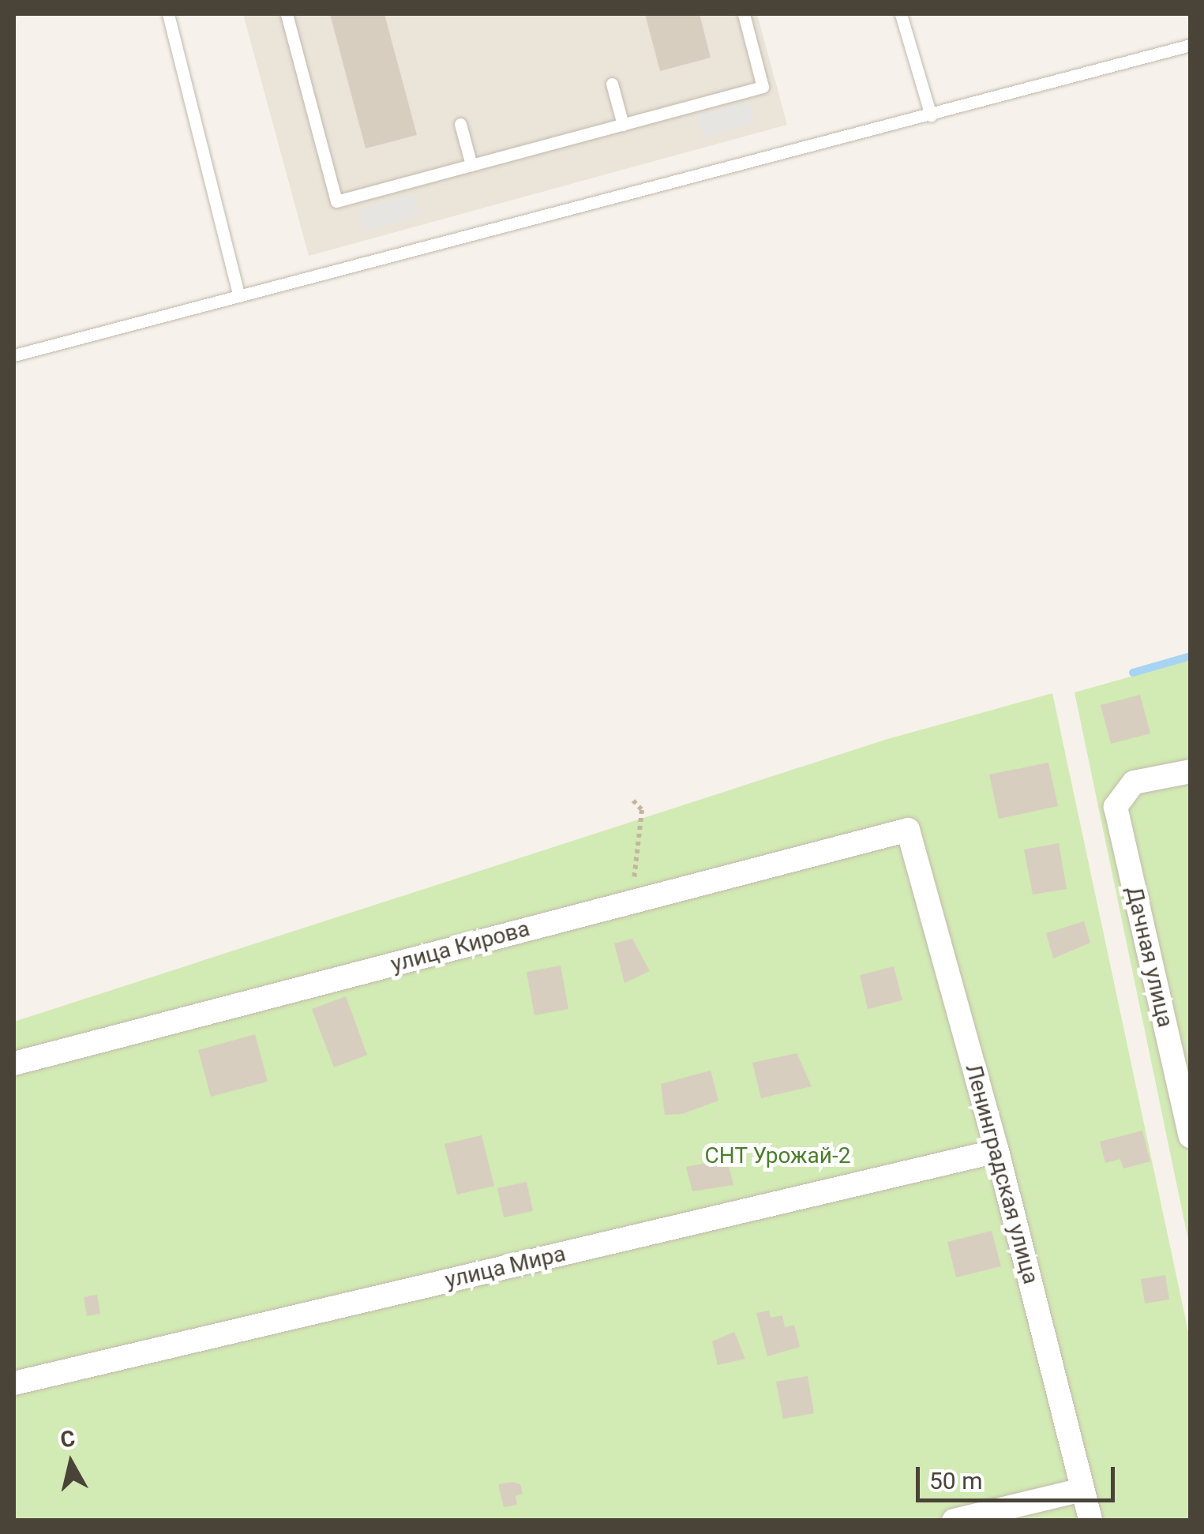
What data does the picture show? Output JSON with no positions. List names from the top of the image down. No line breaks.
{"streets":{"street":["улица Кирова","Дачная улица","Ленинградская улица","улица Мира"]},"crossings":[["улица Кирова","Ленинградская улица"],["Ленинградская улица","улица Мира"]],"parks":["СНТ Урожай-2"],"scale_bar":"50 m","north":"top"}
